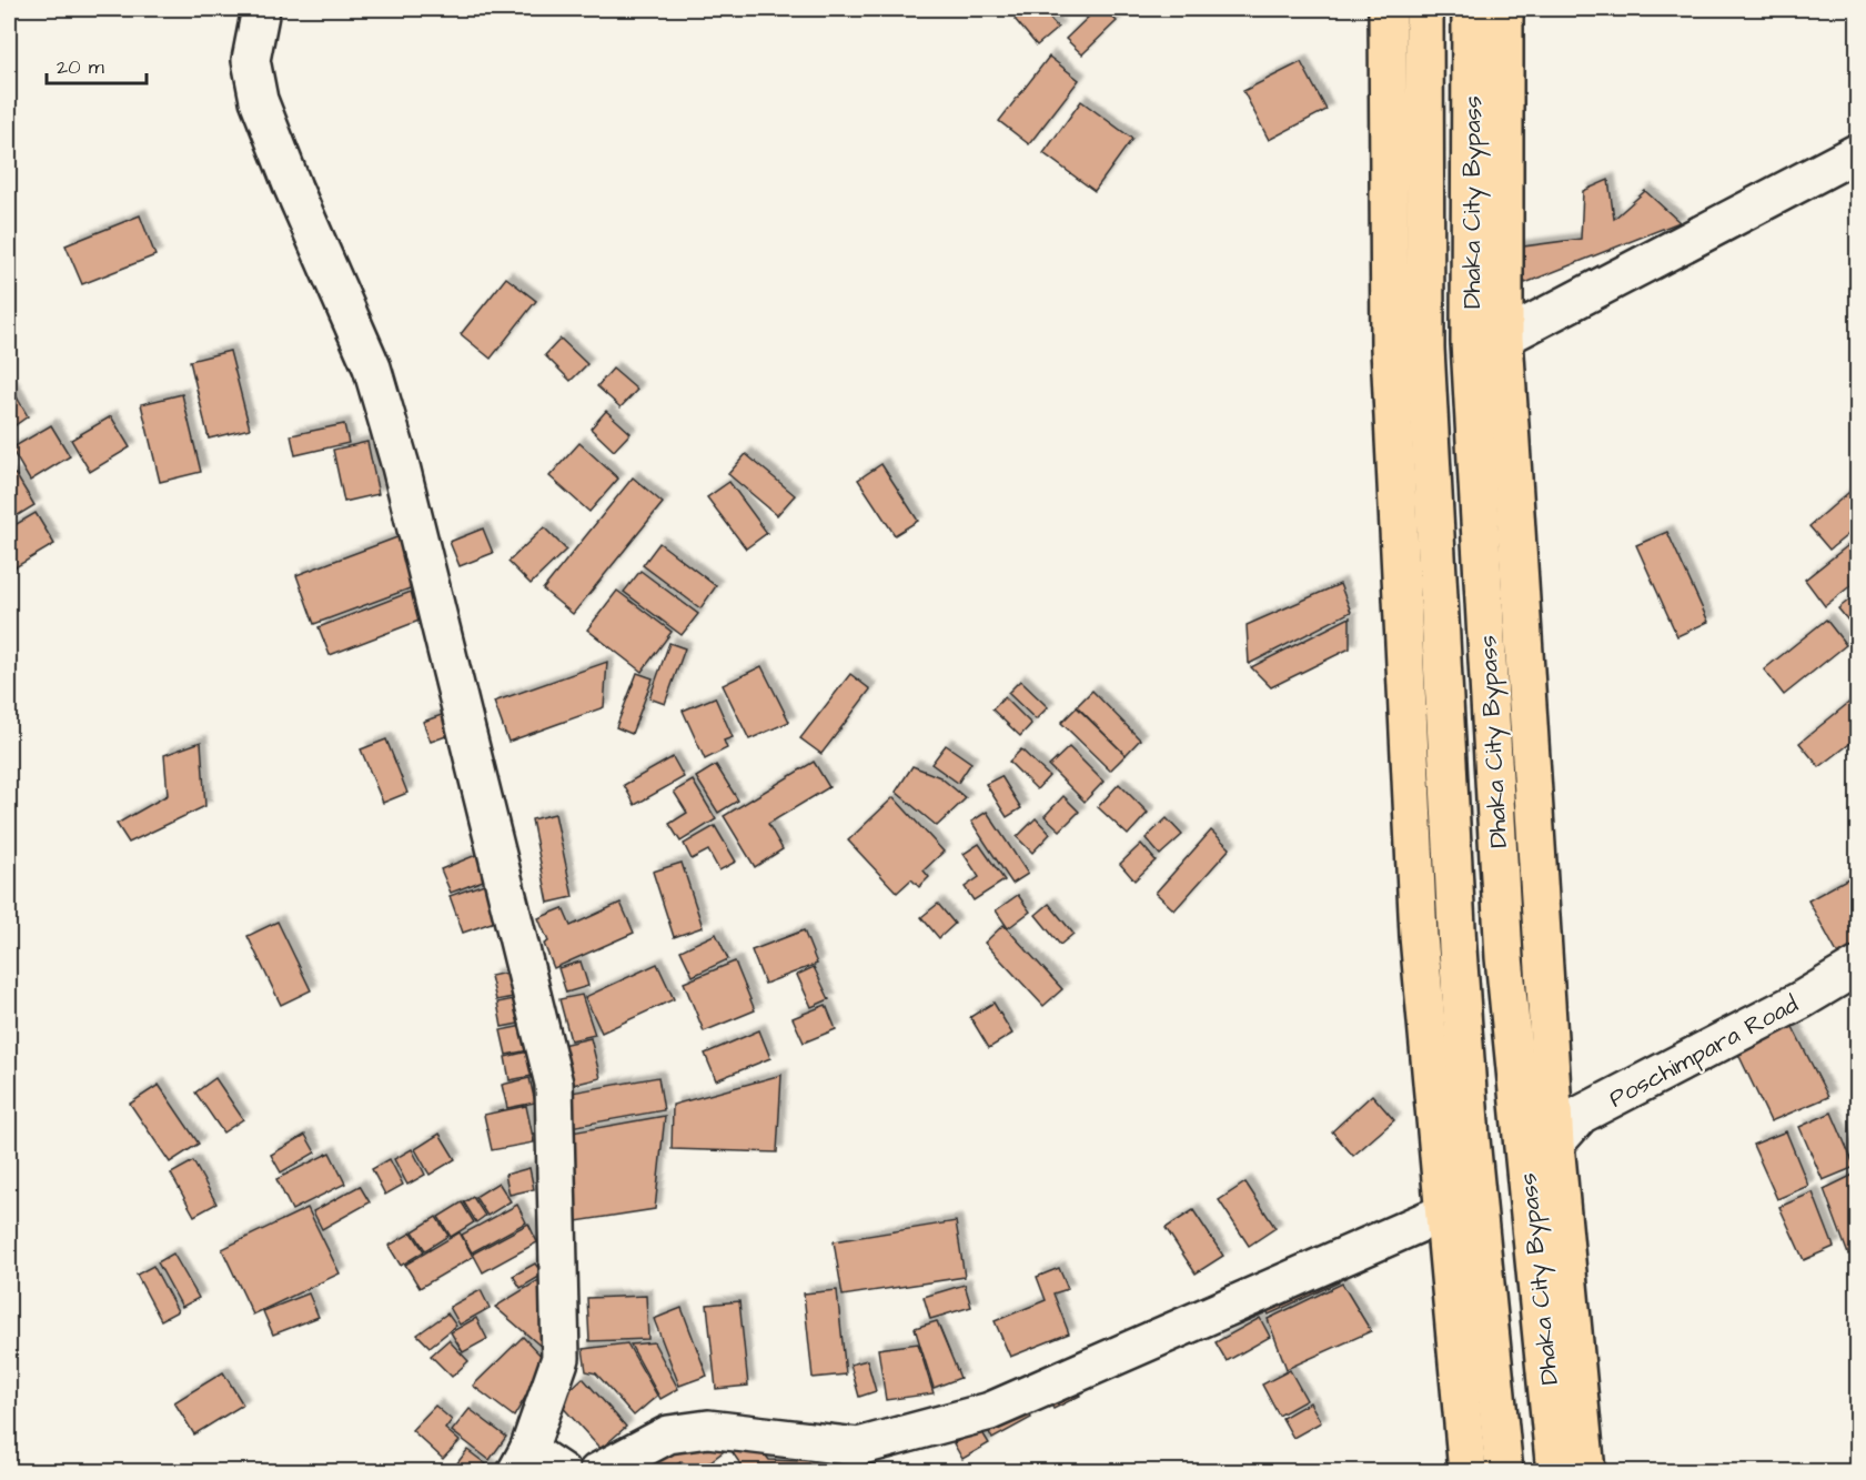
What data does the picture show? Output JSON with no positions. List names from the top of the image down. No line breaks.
{"streets":{"main road":["Dhaka City Bypass"],"street":["Poschimpara Road"]},"scale_bar":"20 m"}
